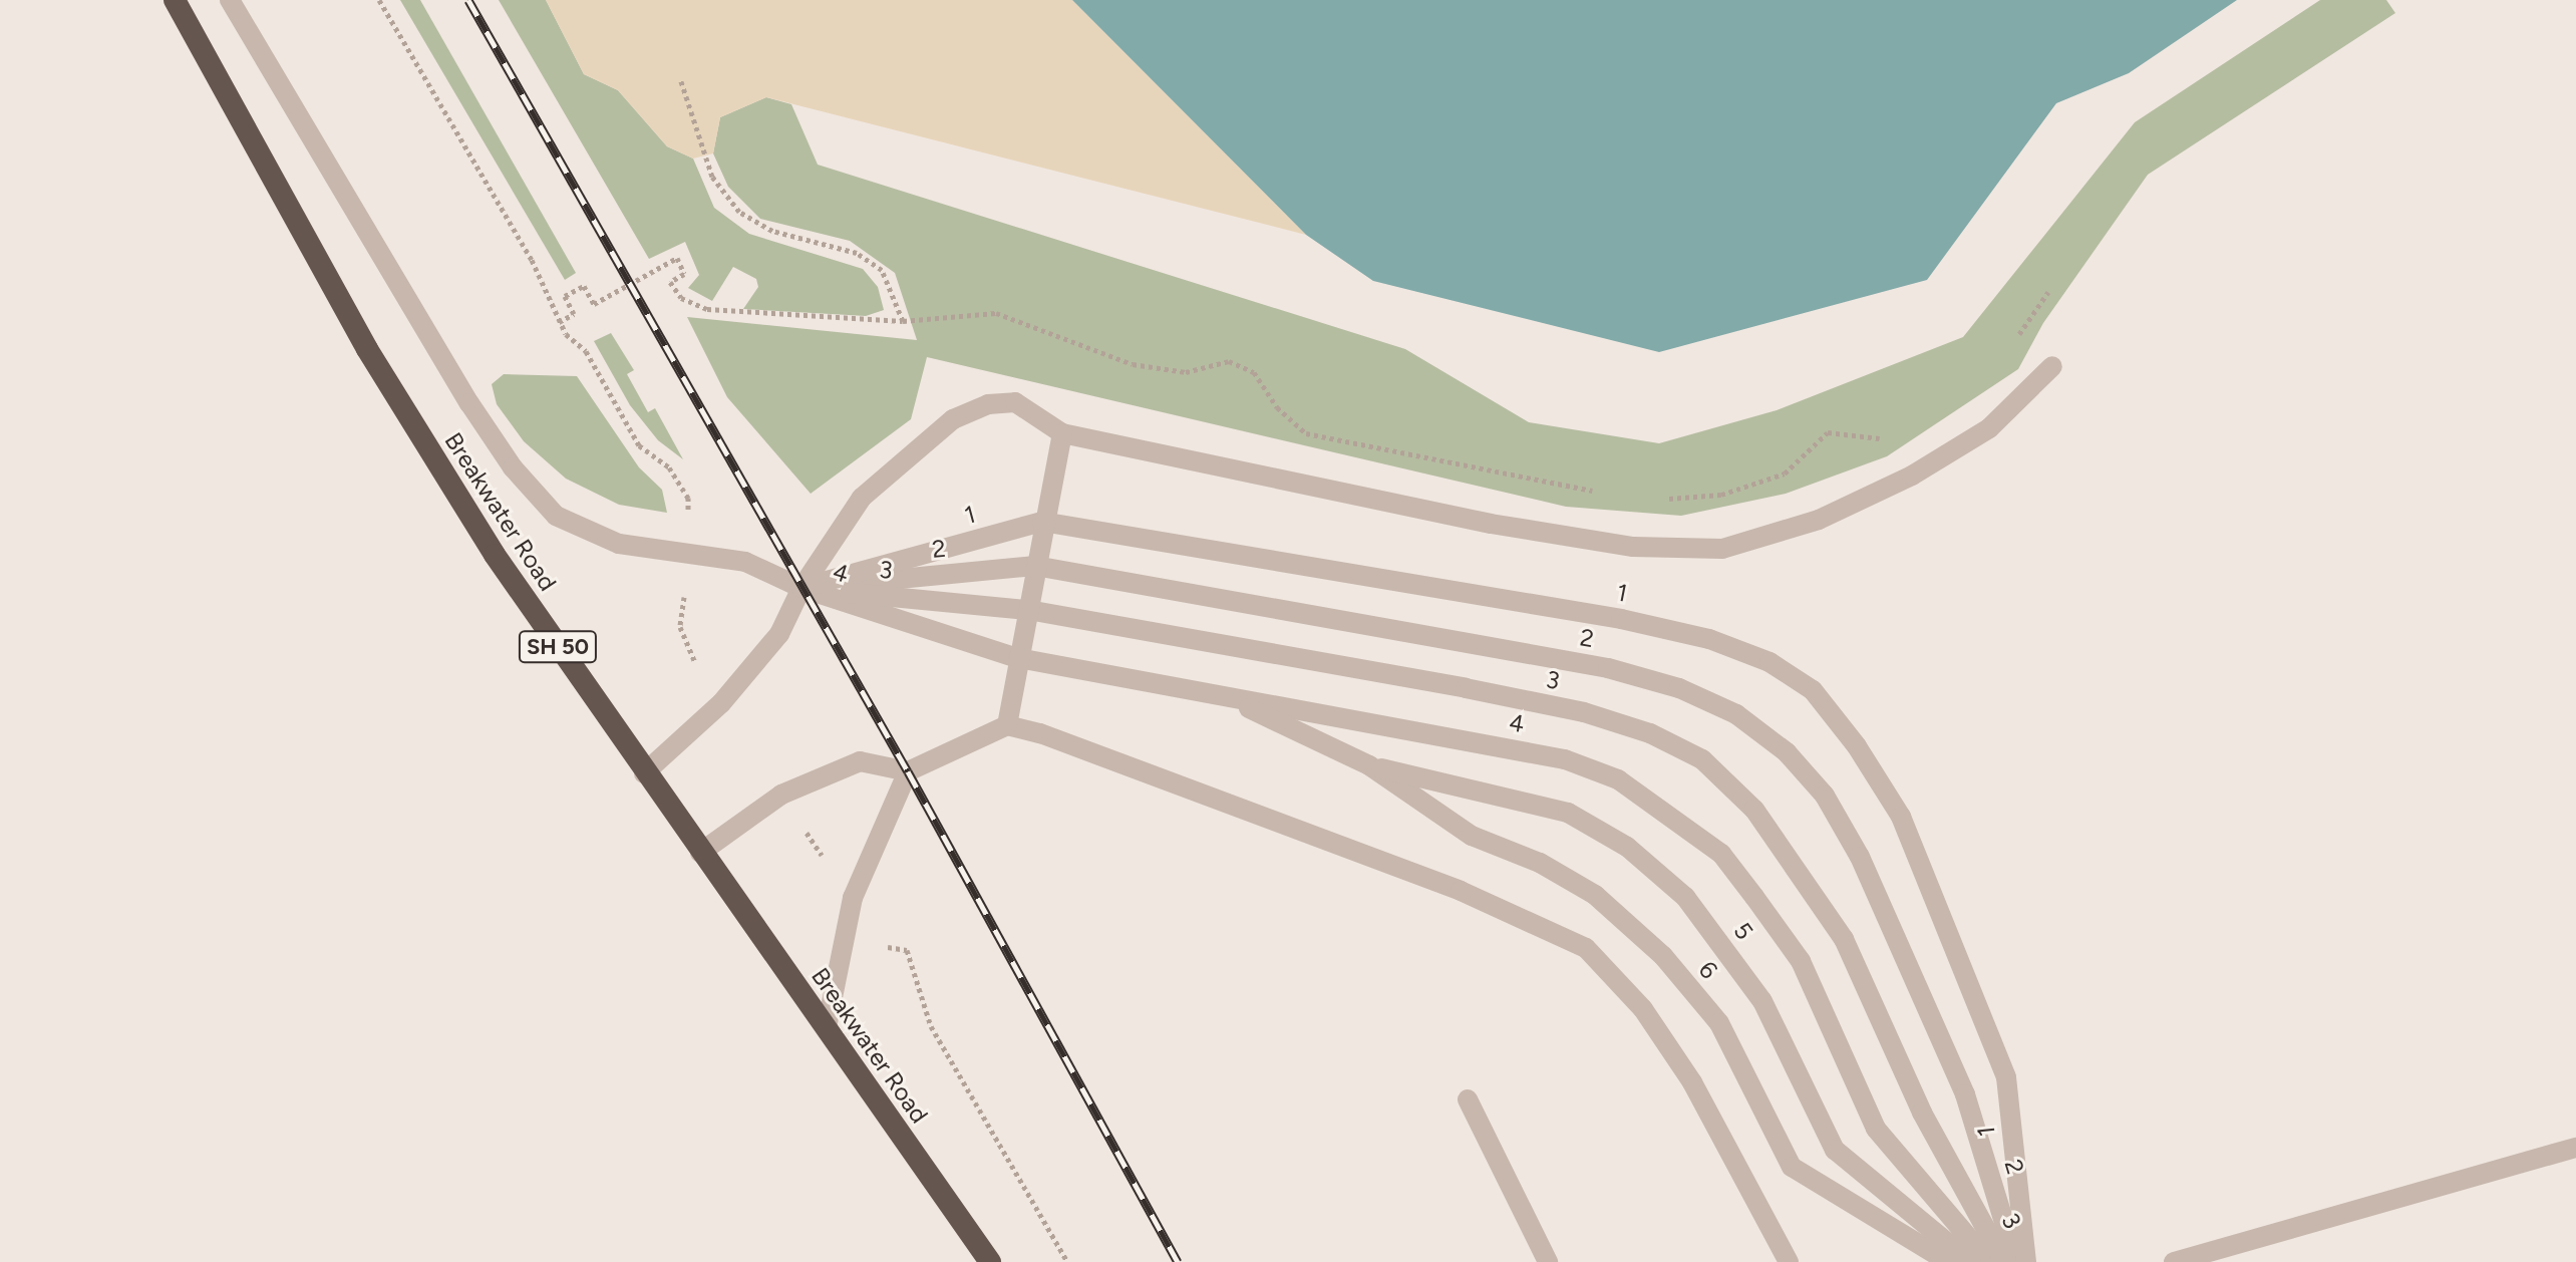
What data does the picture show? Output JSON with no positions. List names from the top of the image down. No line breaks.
{"streets":{"highway":["Breakwater Road","SH 50"],"lane":["1","2","3","4","5","6"]},"crossings":[["1","2"],["1","3"],["1","4"],["2","3"],["2","4"],["3","4"],["5","6"]]}
